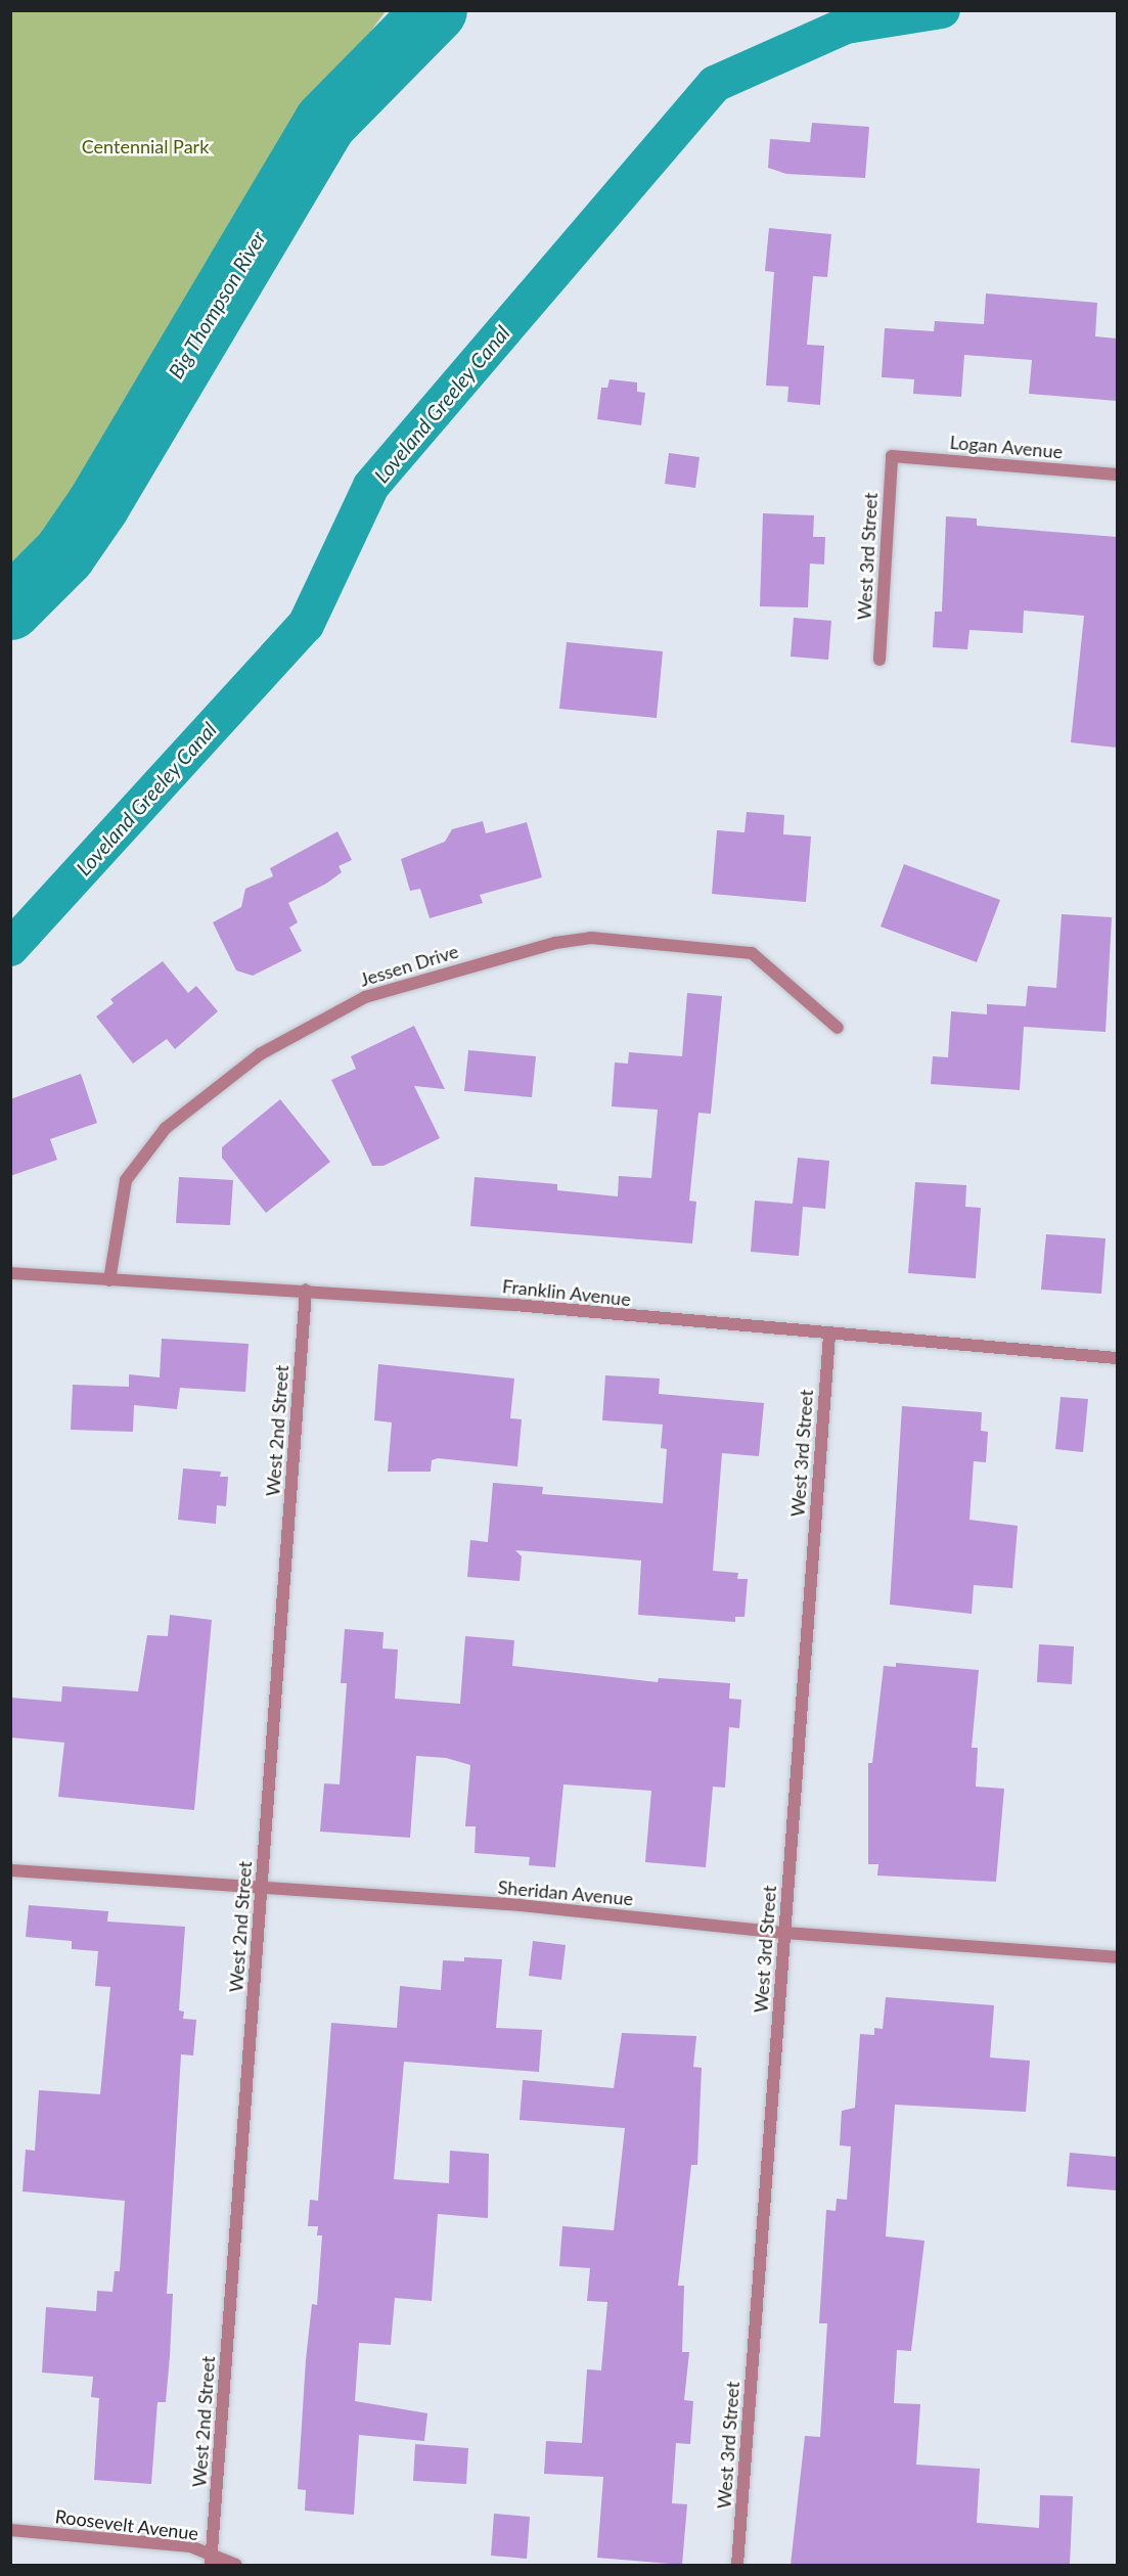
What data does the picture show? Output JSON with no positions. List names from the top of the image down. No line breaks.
{"streets":{"street":["Logan Avenue","West 3rd Street","Jessen Drive","Franklin Avenue","West 2nd Street","Sheridan Avenue","Roosevelt Avenue"]},"crossings":[["Logan Avenue","West 3rd Street"],["West 3rd Street","Franklin Avenue"],["West 3rd Street","Sheridan Avenue"],["Jessen Drive","Franklin Avenue"],["Franklin Avenue","West 2nd Street"],["West 2nd Street","Sheridan Avenue"],["West 2nd Street","Roosevelt Avenue"]],"water":["Big Thompson River","Loveland Greeley Canal"],"parks":["Centennial Park"]}
